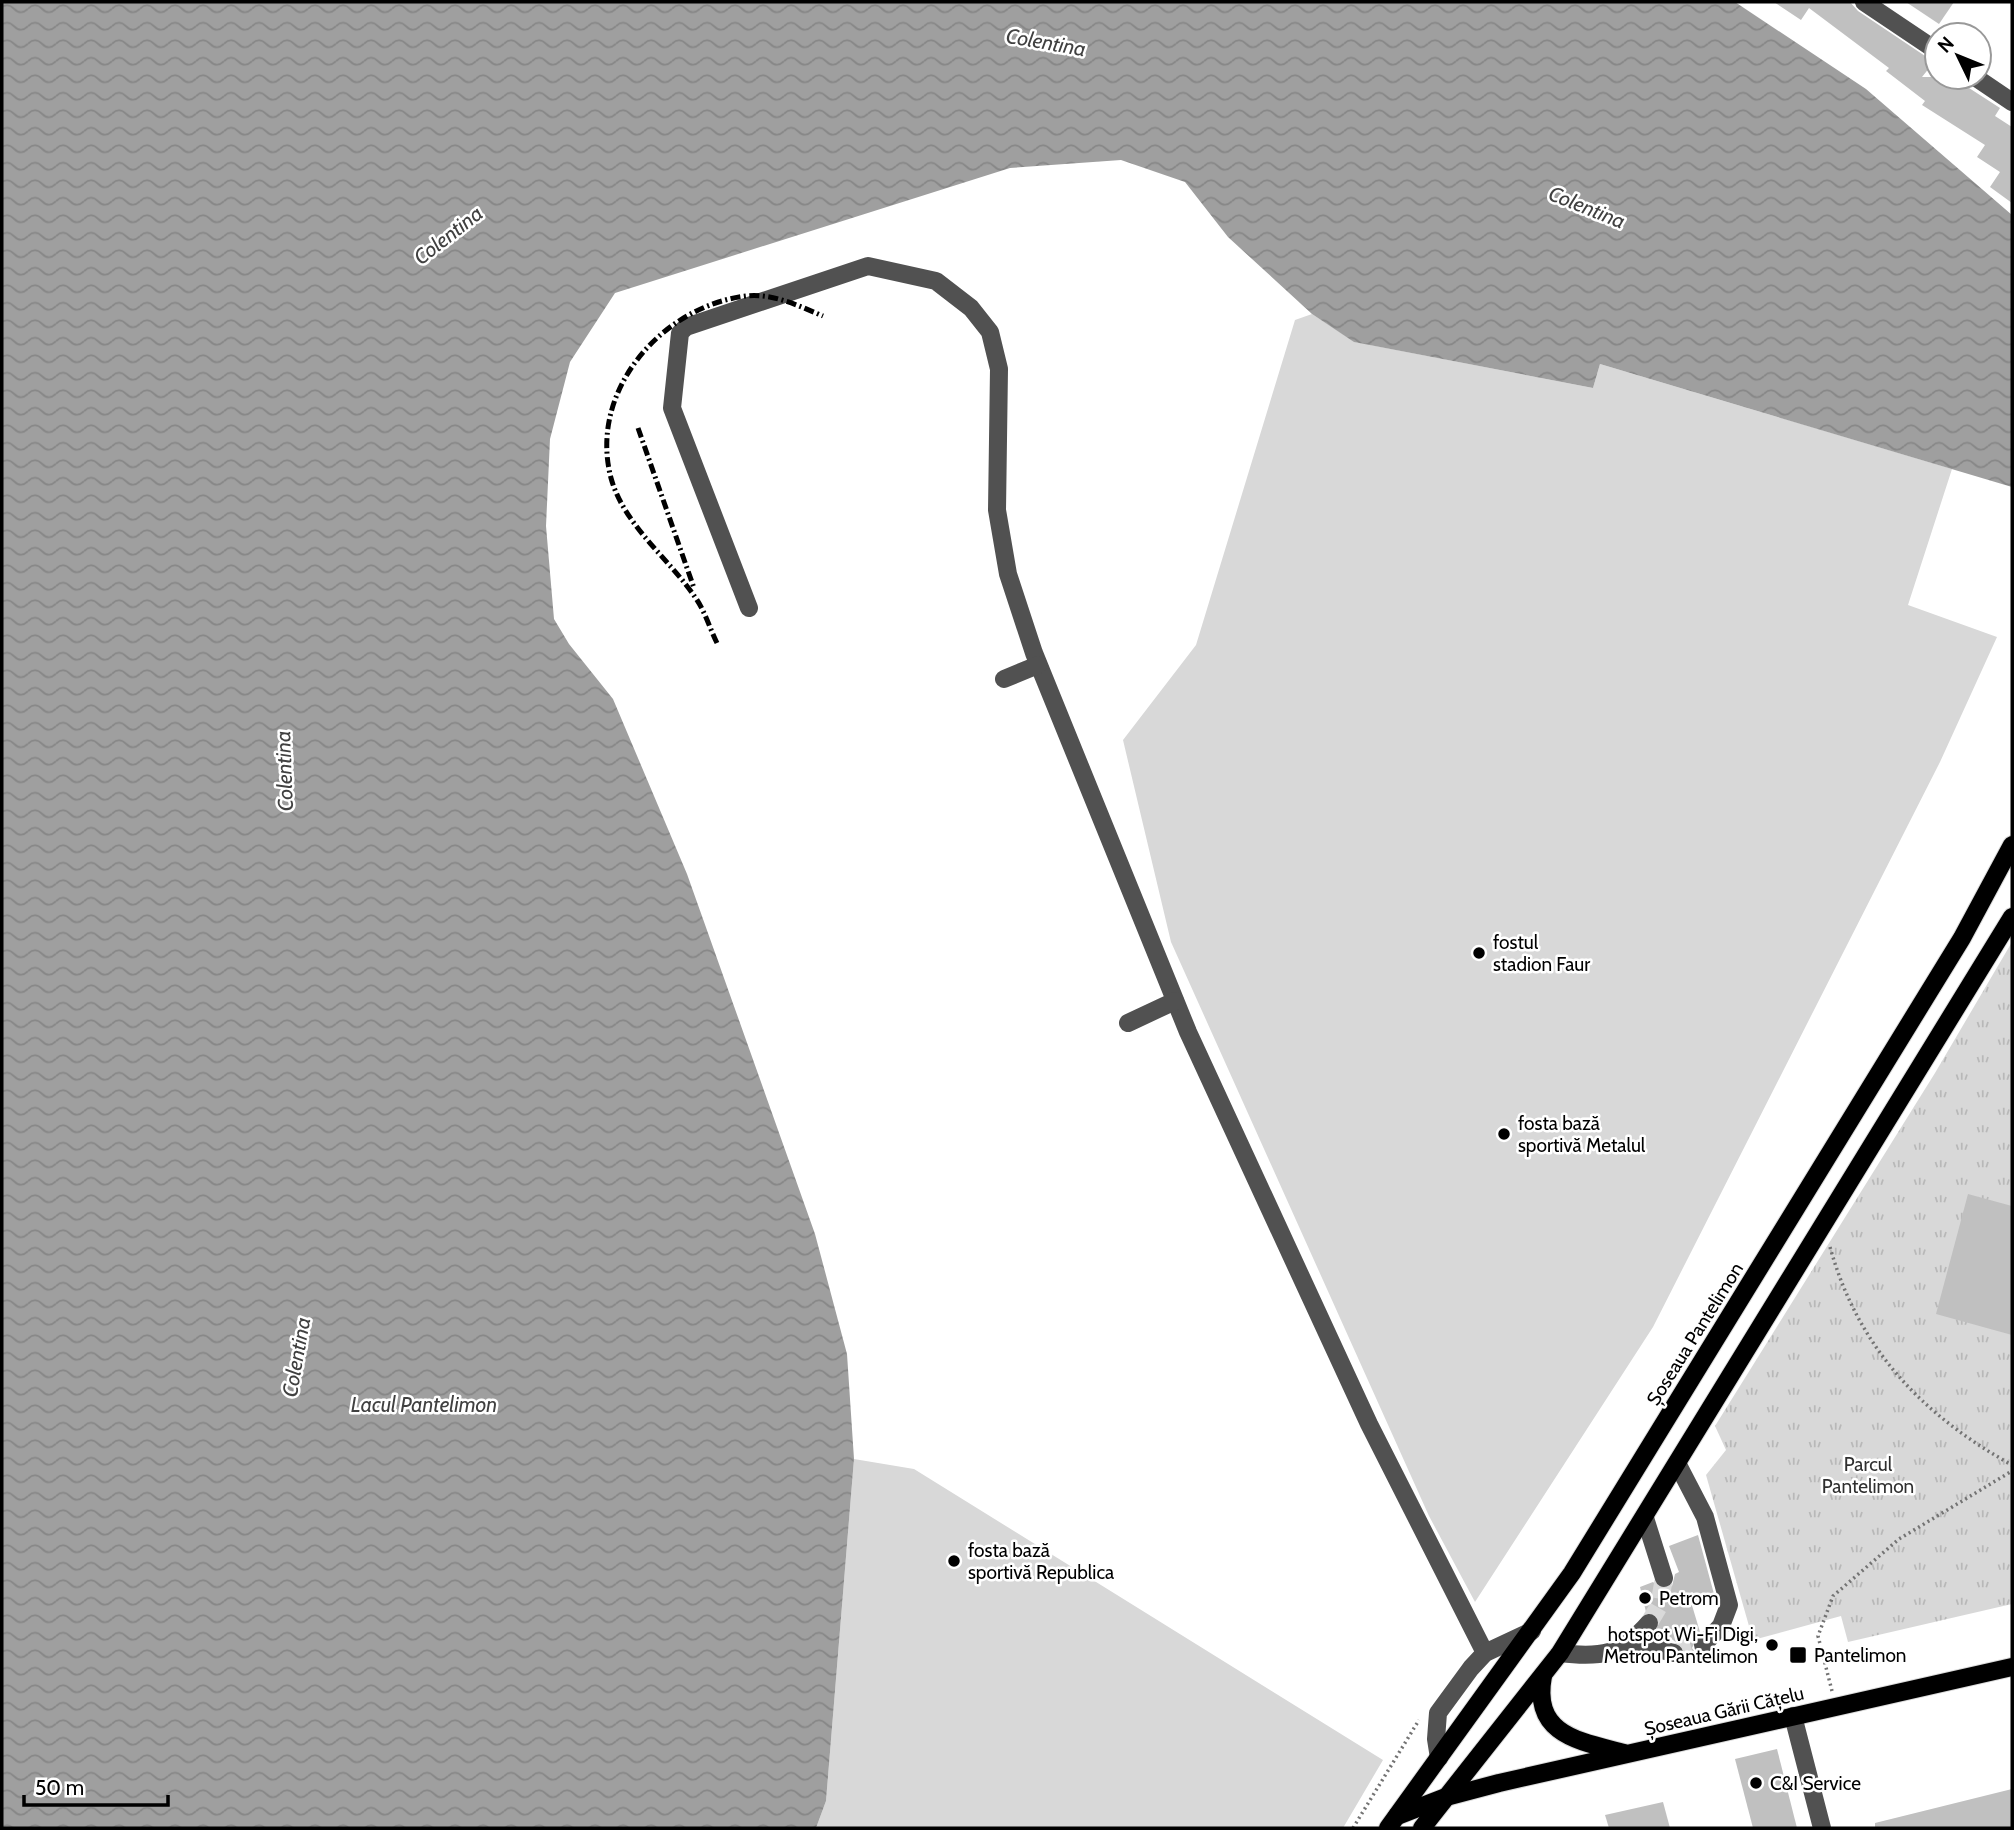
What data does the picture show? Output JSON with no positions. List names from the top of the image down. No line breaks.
{"streets":{"main road":["Șoseaua Pantelimon","Șoseaua Gării Cățelu"]},"crossings":[["Șoseaua Pantelimon","Șoseaua Gării Cățelu"]],"water":["Colentina","Lacul Pantelimon"],"parks":["Parcul Pantelimon"],"places":{"other":["fostul stadion Faur","fosta bază sportivă Metalul","fosta bază sportivă Republica","Petrom","hotspot Wi-Fi Digi, Metrou Pantelimon","C&I Service"],"transit":["Pantelimon"]},"scale_bar":"50 m","north":"top left"}
